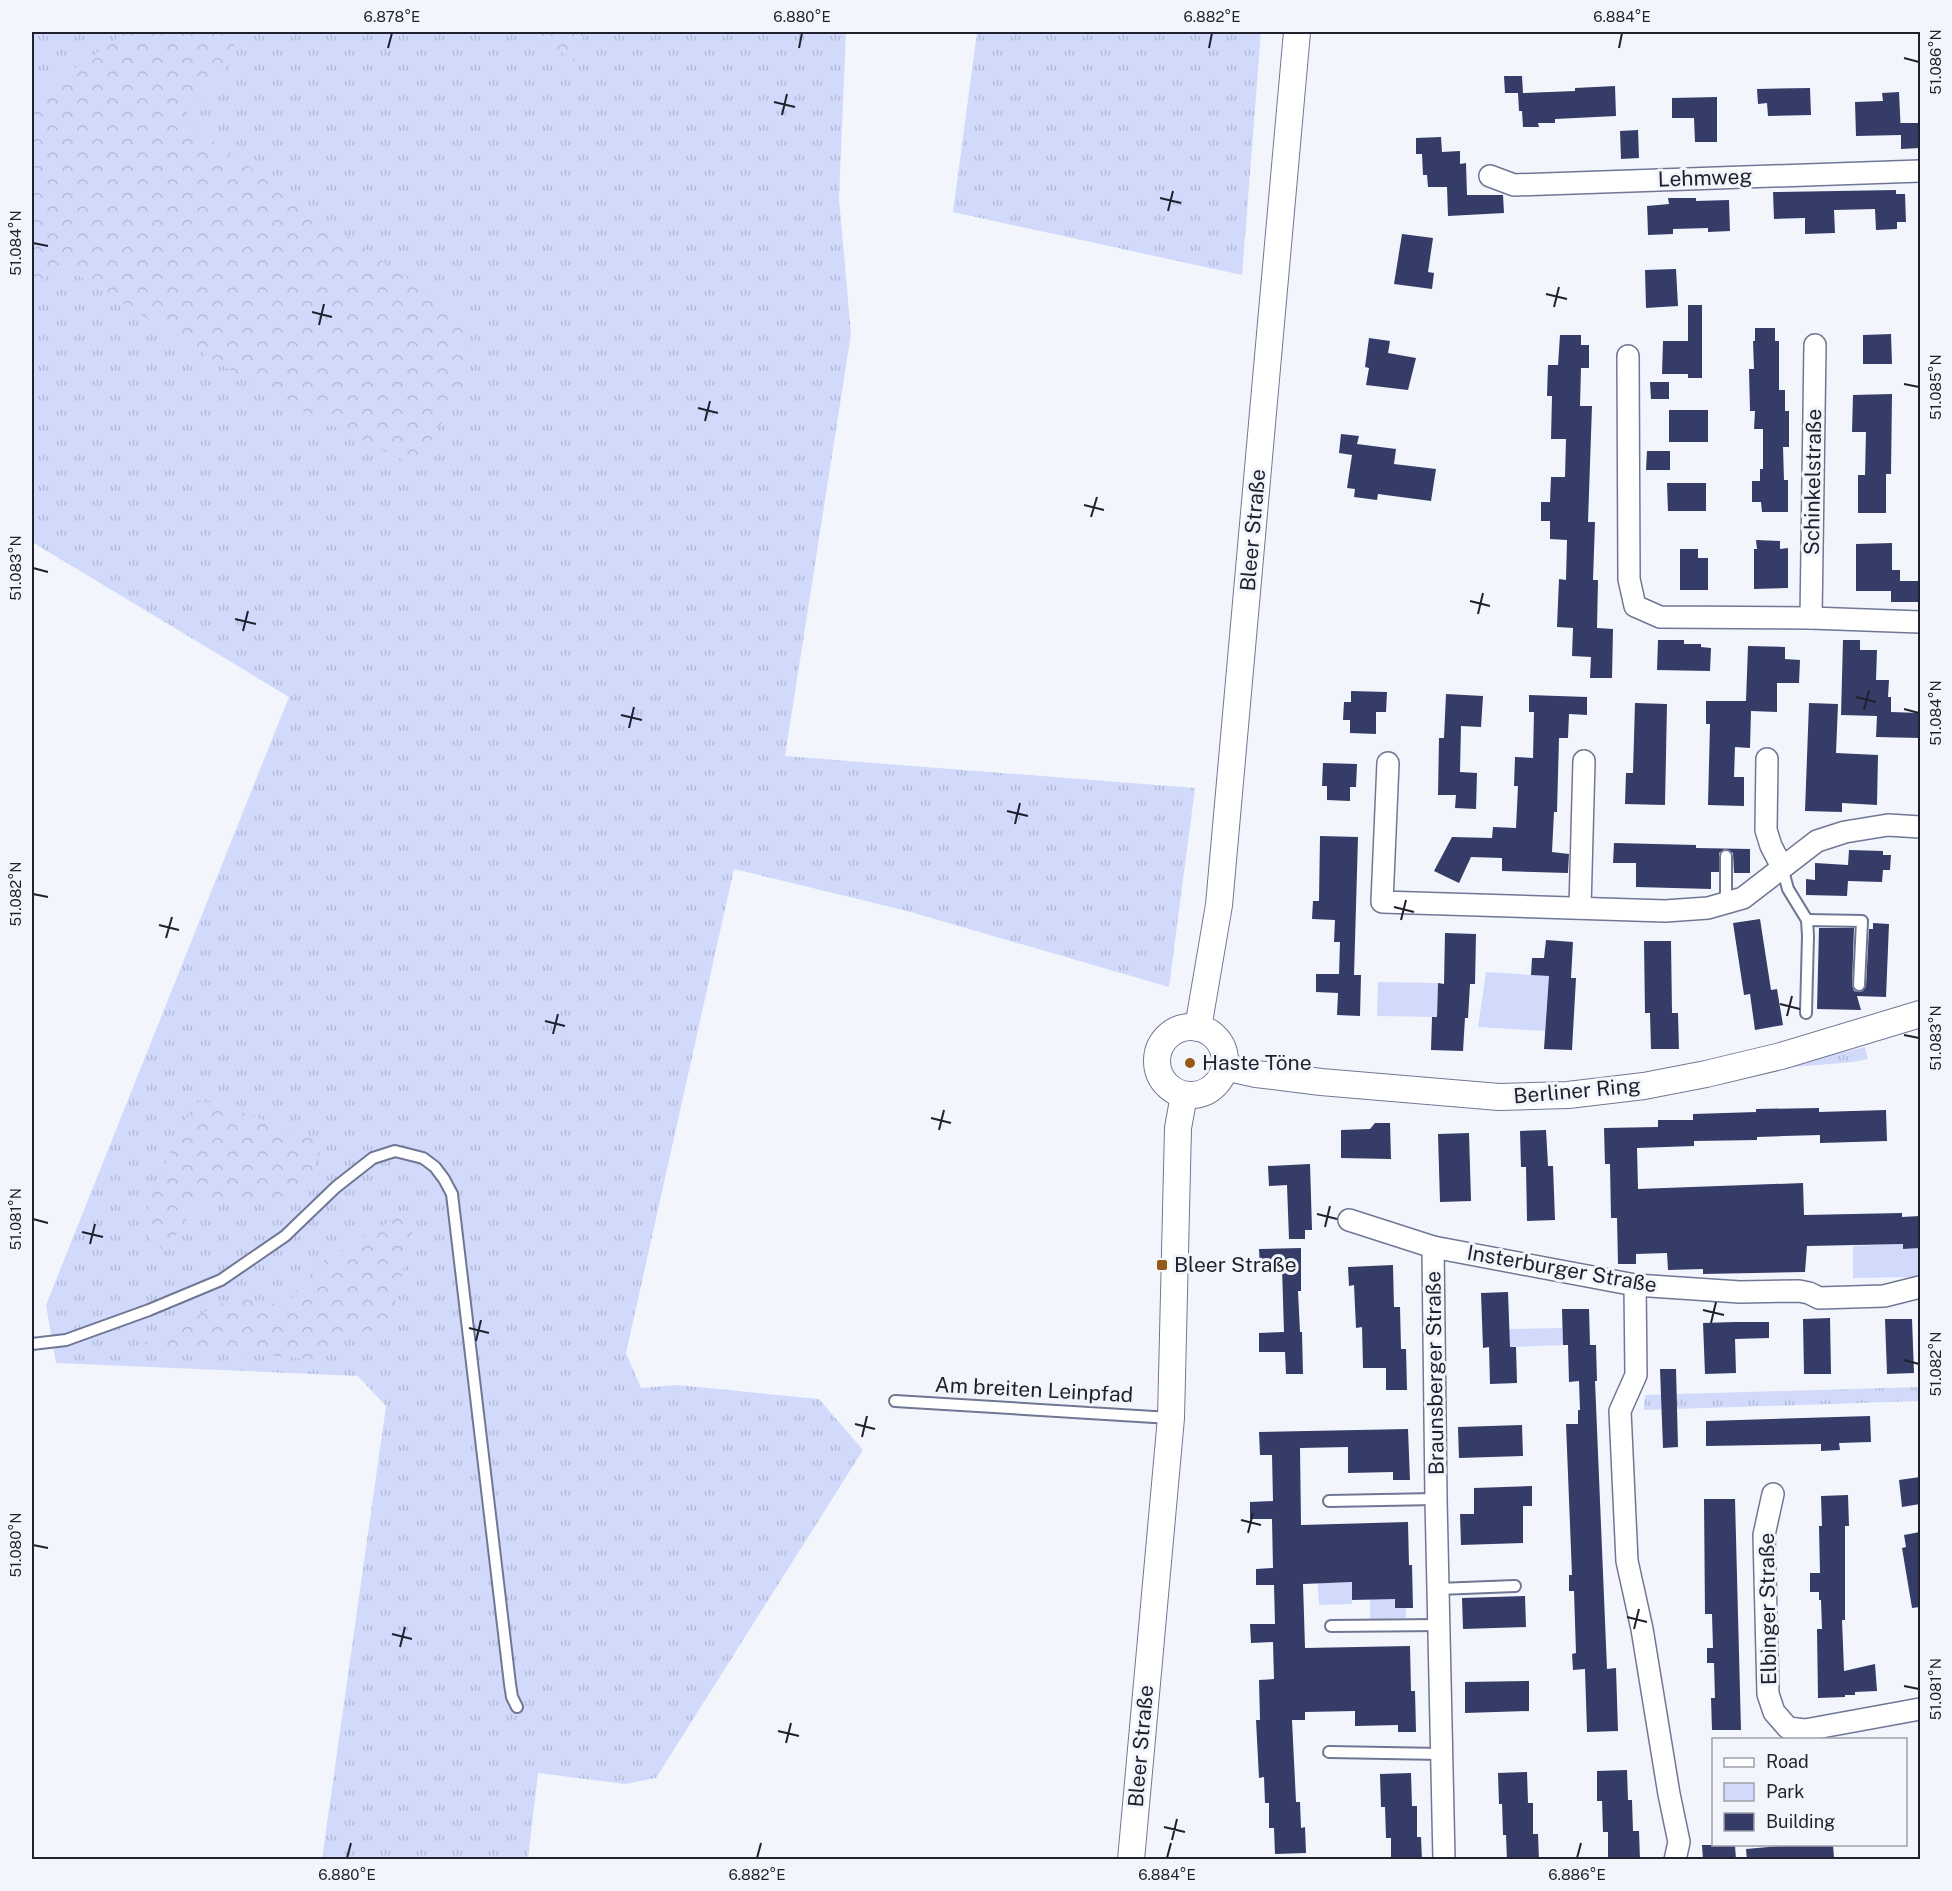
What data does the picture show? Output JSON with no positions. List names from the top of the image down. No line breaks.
{"streets":{"street":["Lehmweg","Schinkelstraße","Bleer Straße","Berliner Ring","Insterburger Straße","Braunsberger Straße","Elbinger Straße"],"lane":["Am breiten Leinpfad"]},"crossings":[["Bleer Straße","Berliner Ring"],["Bleer Straße","Am breiten Leinpfad"],["Insterburger Straße","Braunsberger Straße"]],"places":{"other":["Haste Töne"],"transit":["Bleer Straße"]},"legend":["Road","Park","Building"],"coordinates":["6.878°E","6.880°E","6.882°E","6.884°E","51.086°N","51.084°N","51.085°N","51.083°N","51.082°N","51.081°N","51.080°N","6.886°E"]}
